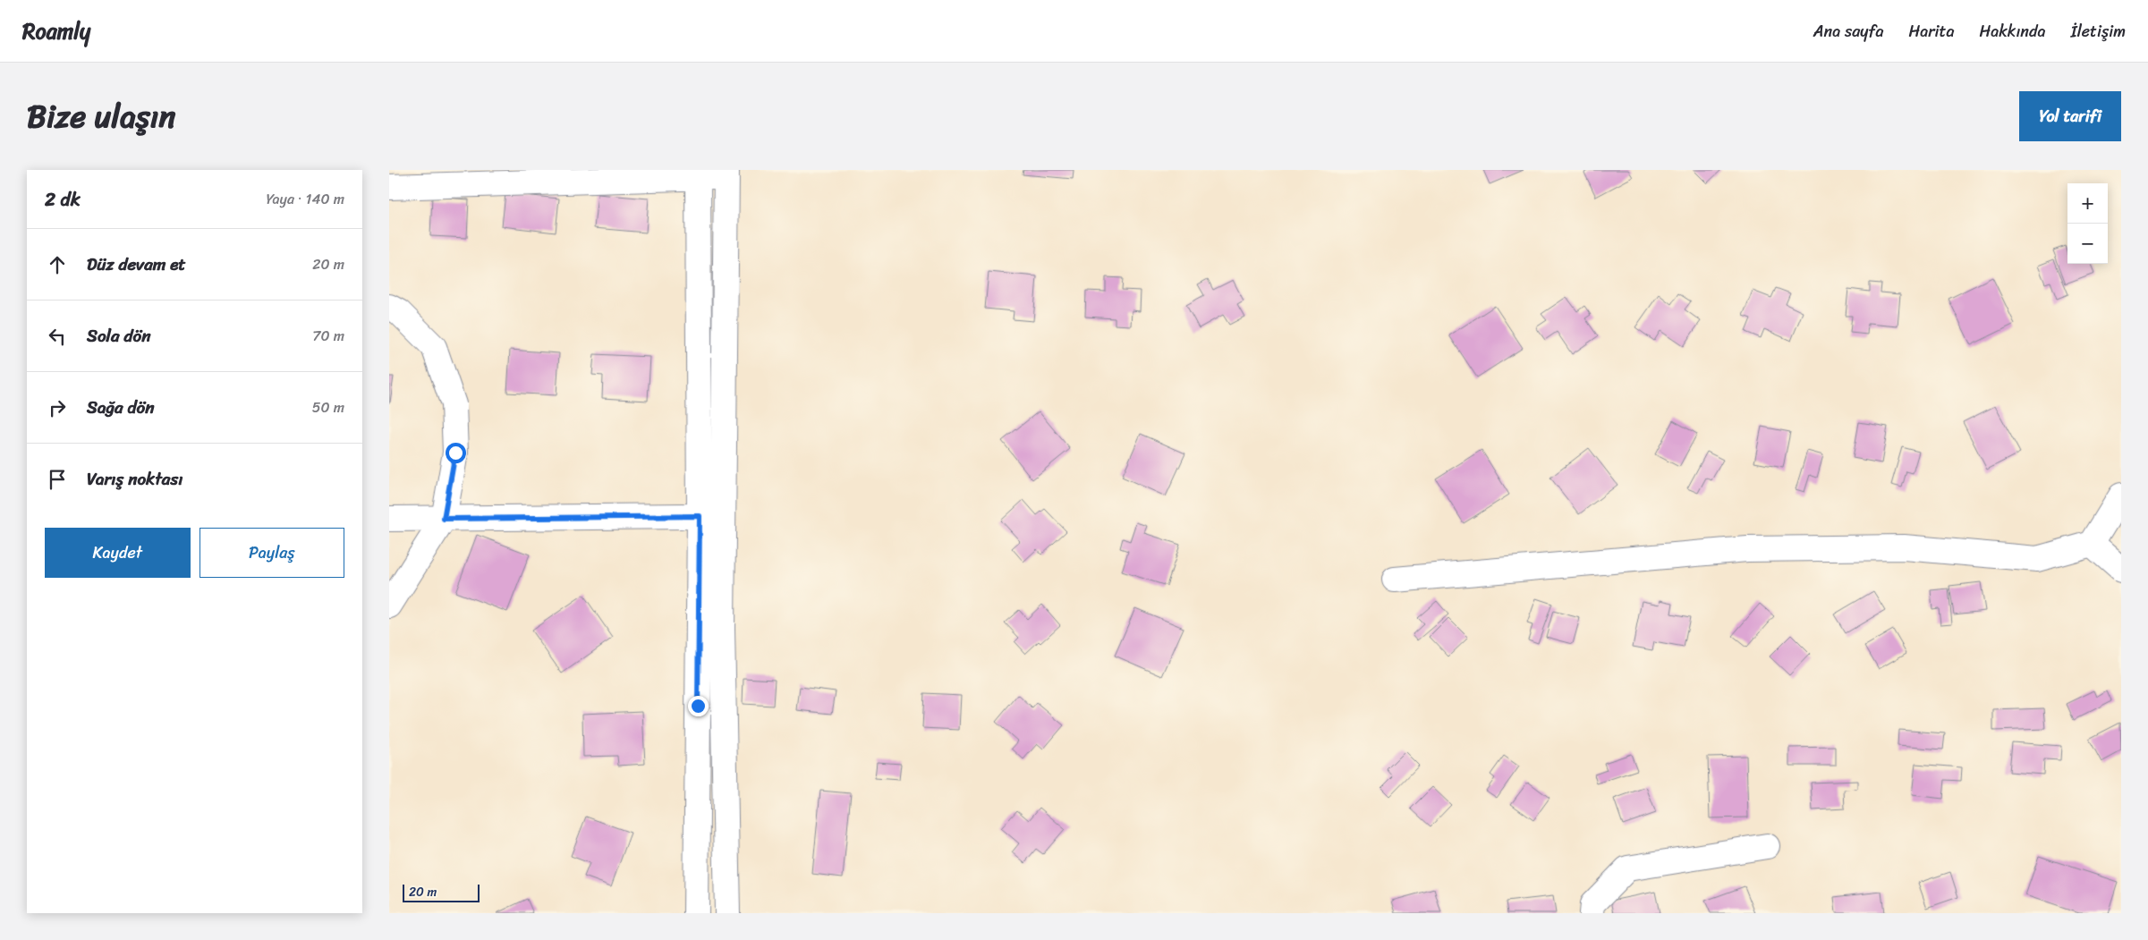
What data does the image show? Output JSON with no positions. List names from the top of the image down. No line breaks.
{"scale_bar":"20 m","page":{"header":"Roamly","nav":["Ana sayfa","Harita","Hakkında","İletişim"],"title":"Bize ulaşın","buttons":["Yol tarifi",["Kaydet","Paylaş"]],"heading":["2 dk","Yaya · 140 m"],"map_buttons":["+","−"],"list":[["Düz devam et","20 m"],["Sola dön","70 m"],["Sağa dön","50 m"],"Varış noktası"],"scale":"20 m"}}
